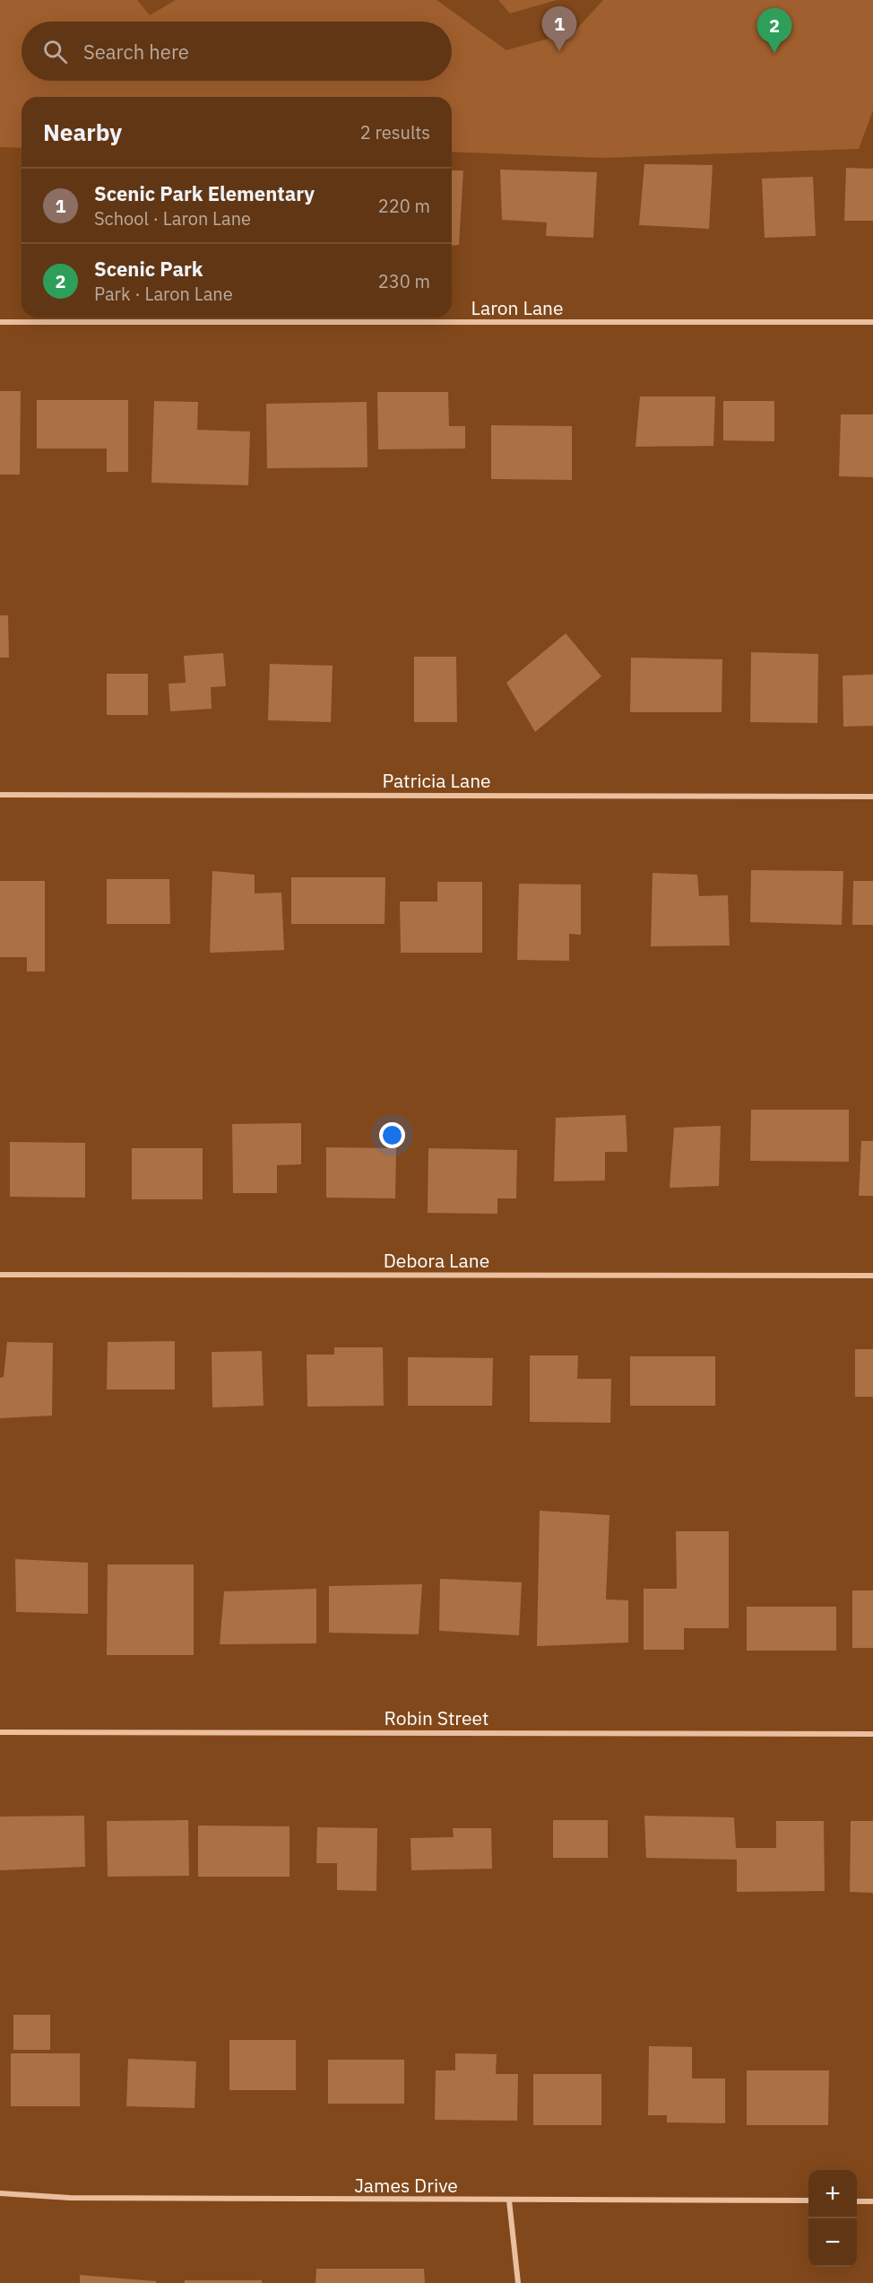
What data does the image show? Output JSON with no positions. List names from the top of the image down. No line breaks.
{"streets":{"street":["Laron Lane","Patricia Lane","Debora Lane","Robin Street","James Drive"]},"page":{"pins":["1","2"],"search":"Search here","heading":["Nearby","2 results"],"list":[{"mark":"1","name":"Scenic Park Elementary","note":"School · Laron Lane","value":"220 m"},{"mark":"2","name":"Scenic Park","note":"Park · Laron Lane","value":"230 m"}],"map_buttons":["+","−"]}}
